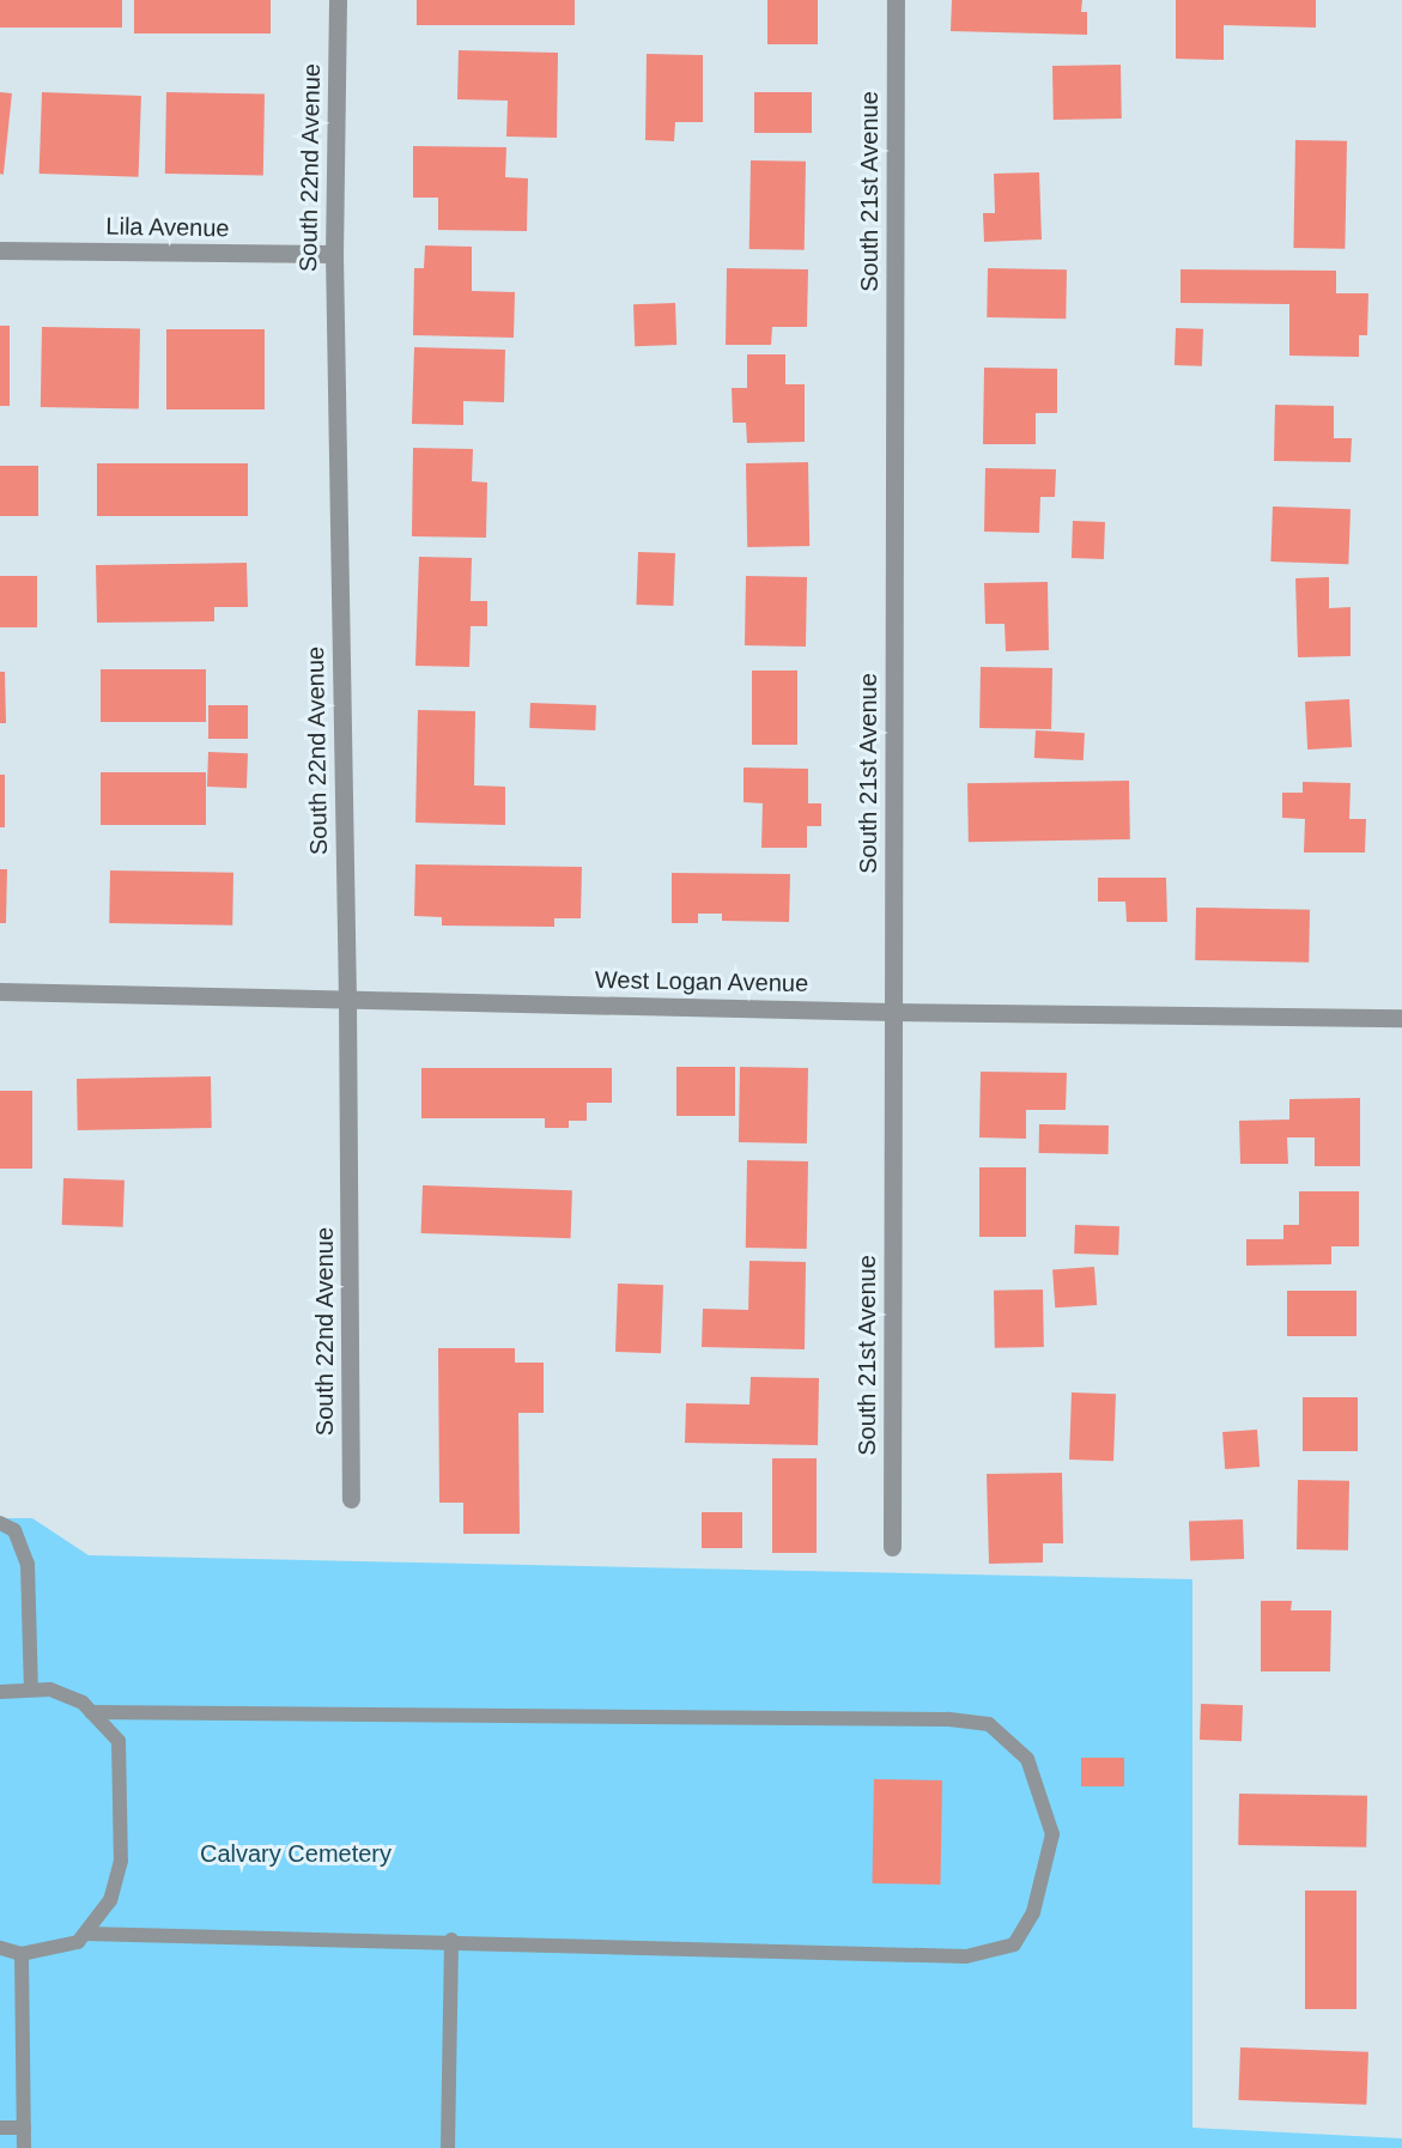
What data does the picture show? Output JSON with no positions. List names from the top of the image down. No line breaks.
{"streets":{"street":["South 22nd Avenue","South 21st Avenue","Lila Avenue","West Logan Avenue"]},"crossings":[["South 22nd Avenue","Lila Avenue"],["South 22nd Avenue","West Logan Avenue"],["South 21st Avenue","West Logan Avenue"]],"parks":["Calvary Cemetery"]}
